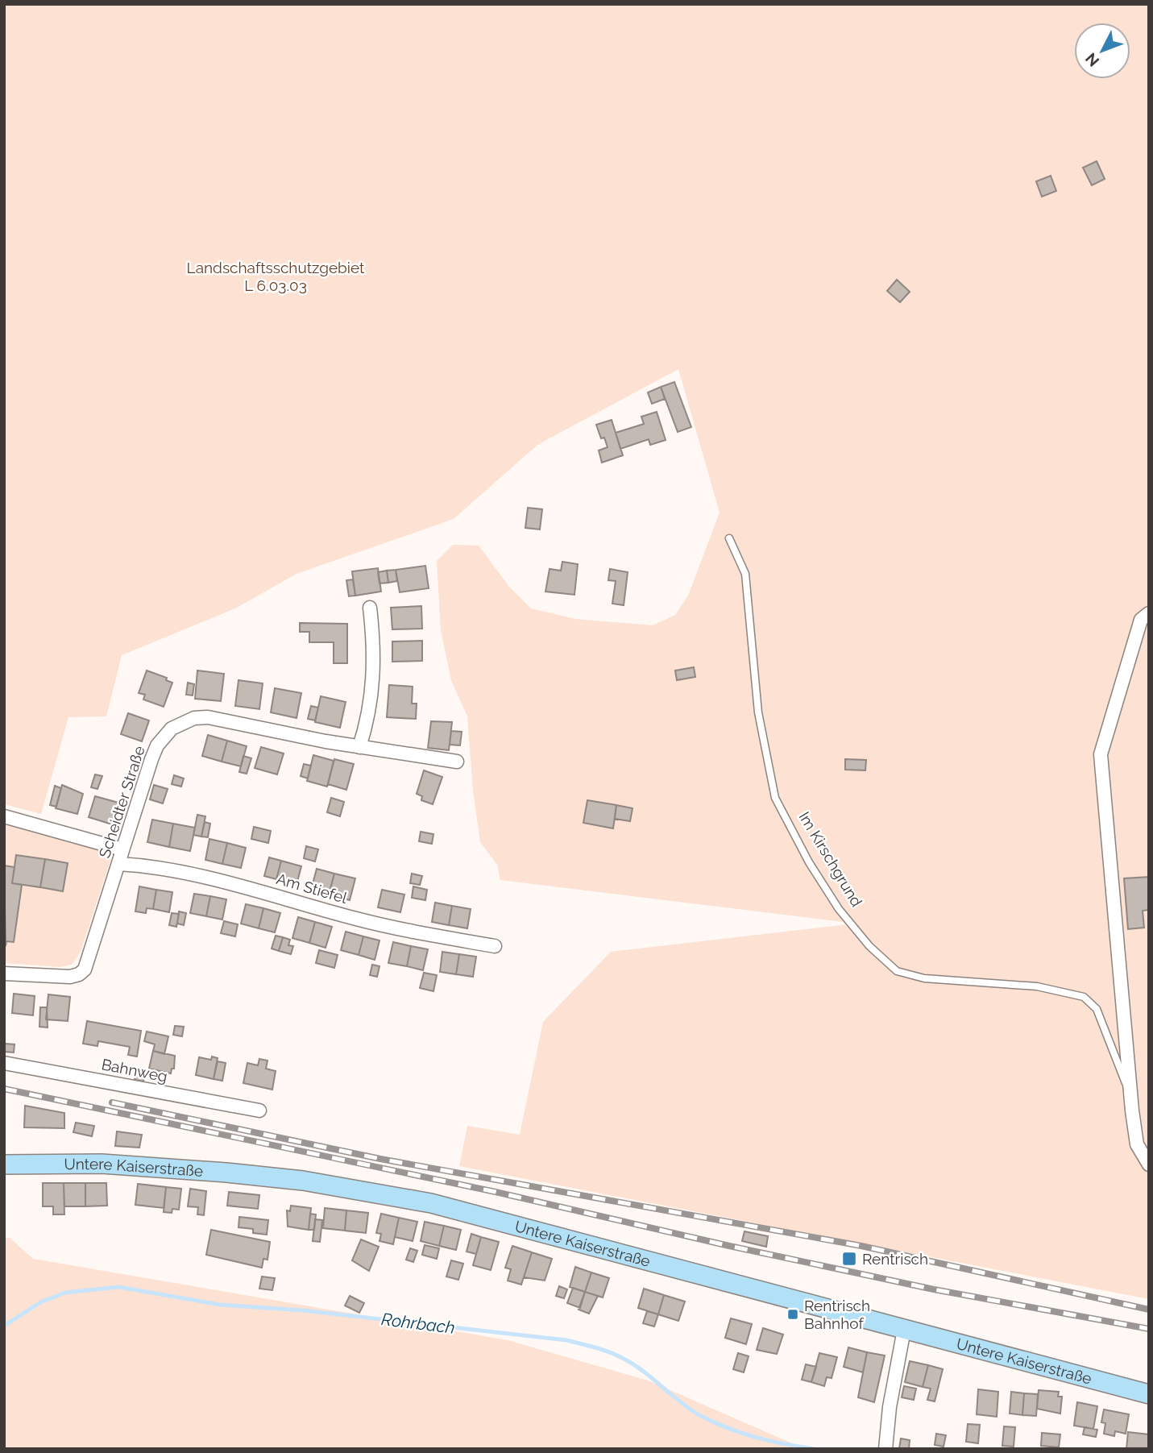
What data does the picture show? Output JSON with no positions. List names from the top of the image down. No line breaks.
{"streets":{"main road":["Untere Kaiserstraße"],"street":["Scheidter Straße","Im Kirschgrund","Am Stiefel","Bahnweg"]},"crossings":[["Scheidter Straße","Am Stiefel"]],"water":["Rohrbach"],"parks":["Landschaftsschutzgebiet L 6.03.03"],"places":{"transit":["Rentrisch","Rentrisch Bahnhof"]},"north":"bottom left"}
